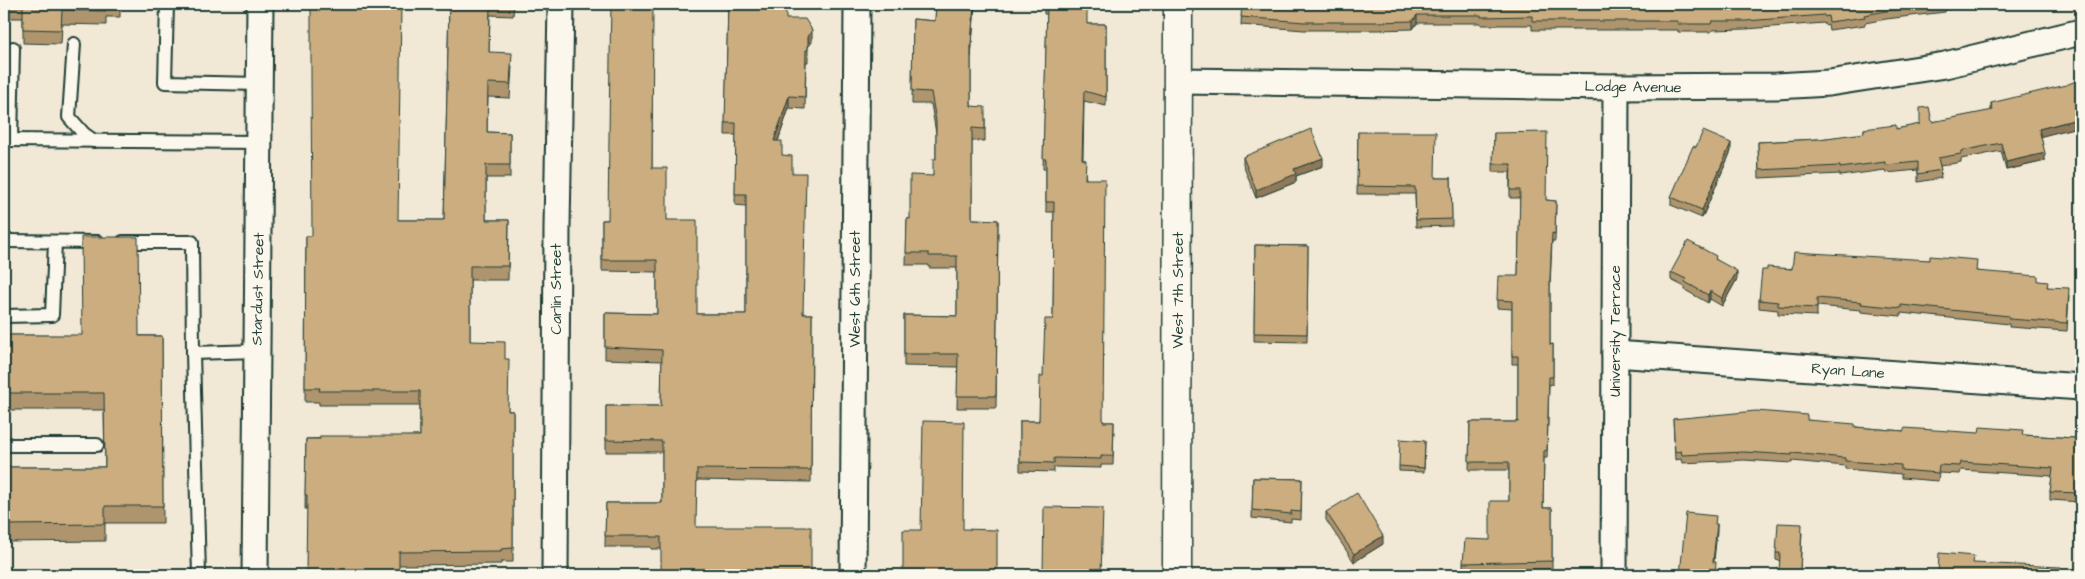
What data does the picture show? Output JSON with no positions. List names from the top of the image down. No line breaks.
{"streets":{"main road":["West 7th Street"],"street":["Lodge Avenue","Stardust Street","Carlin Street","West 6th Street","University Terrace","Ryan Lane"]},"crossings":[["Lodge Avenue","West 7th Street"],["Lodge Avenue","University Terrace"],["University Terrace","Ryan Lane"]]}
